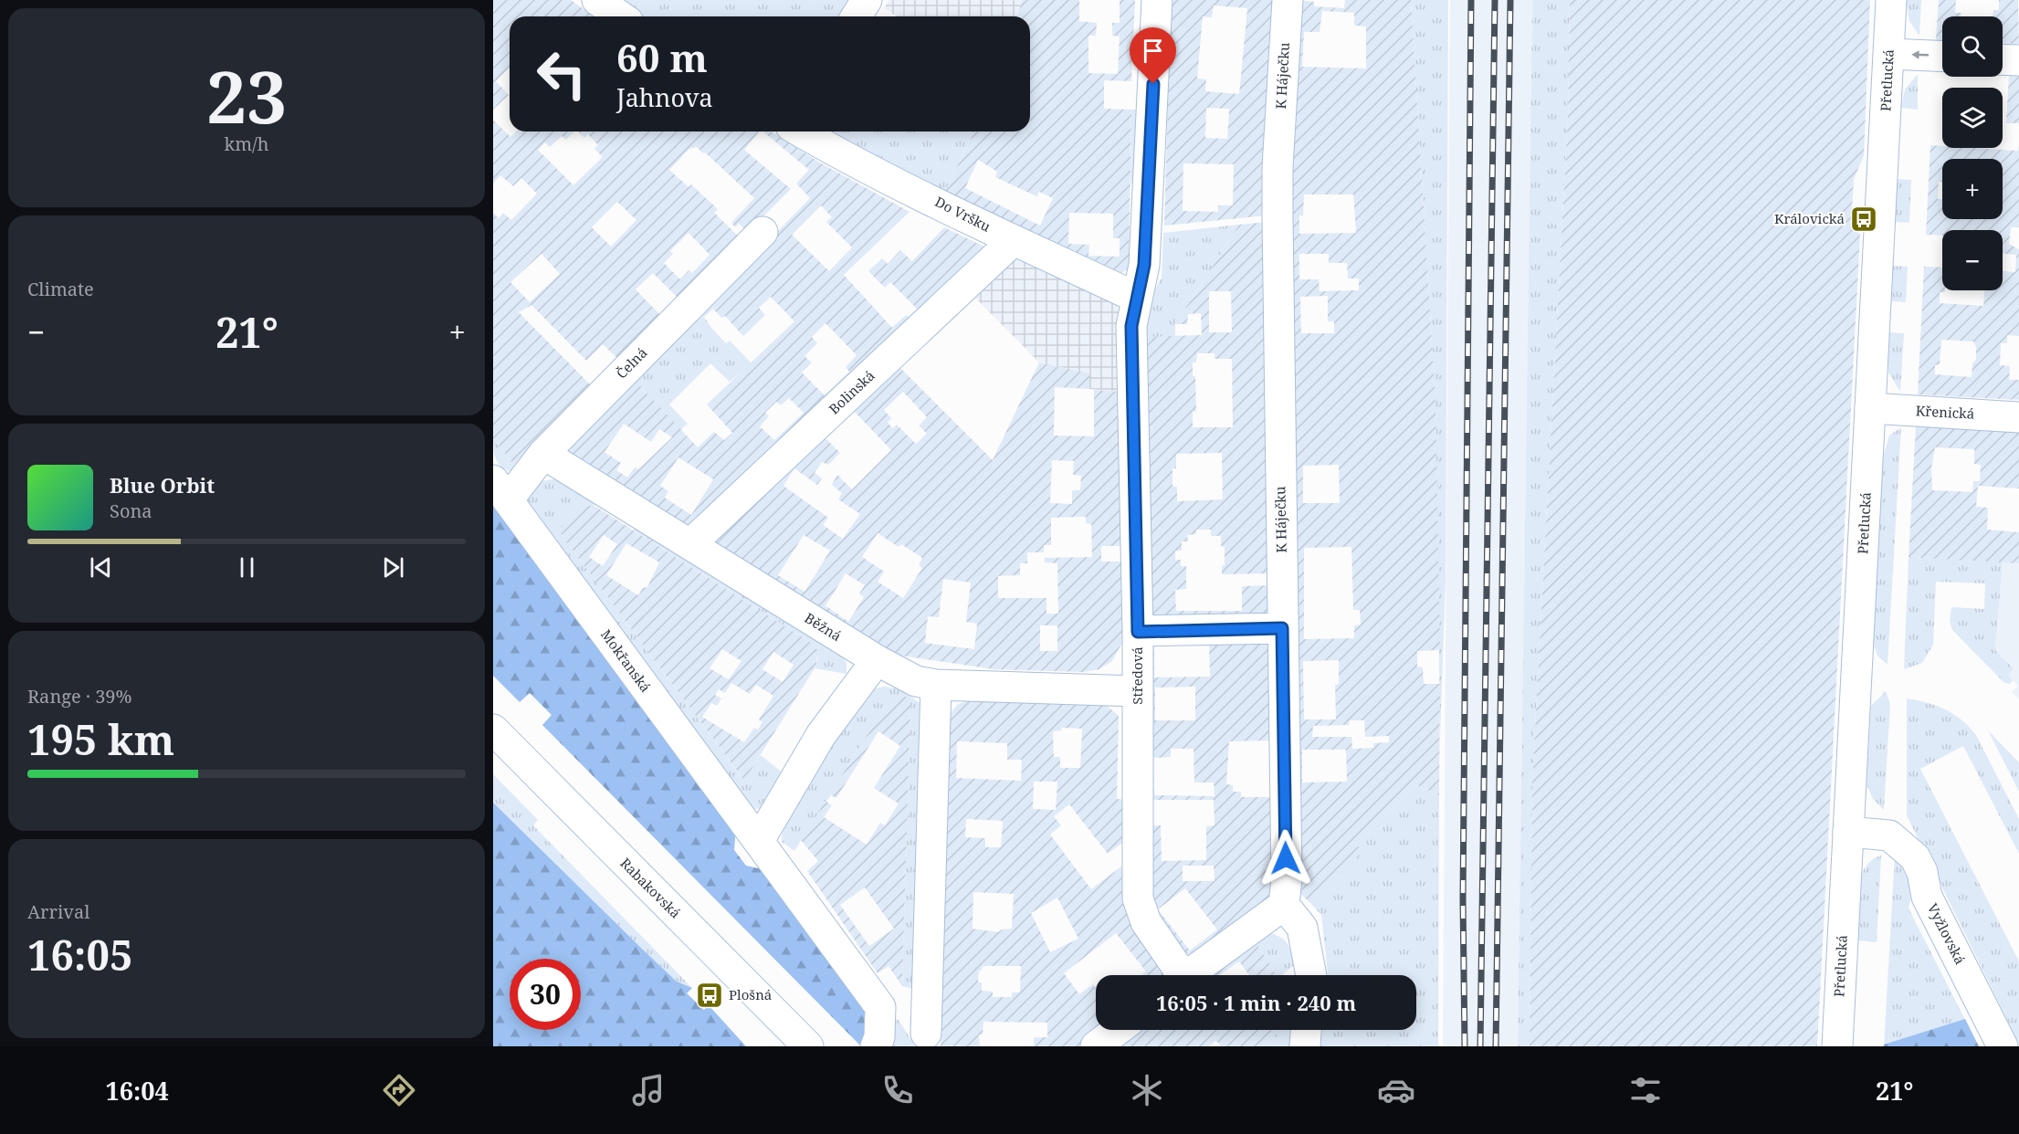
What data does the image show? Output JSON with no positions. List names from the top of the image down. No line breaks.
{"streets":{"street":["K Háječku","Přetlucká","Do Vršku","Čelná","Bolinská","Křenická","Běžná","Mokřanská","Středová","Rabakovská","Vyžlovská"]},"crossings":[["Přetlucká","Křenická"],["Přetlucká","Vyžlovská"],["Do Vršku","Bolinská"],["Do Vršku","Středová"],["Čelná","Běžná"],["Čelná","Mokřanská"],["Bolinská","Běžná"],["Běžná","Středová"]],"places":{"bus stop":["Královická","Plošná"]},"page":{"tile":[["23","km/h"],"Climate",["Range · 39%","195 km"],["Arrival","16:05"]],"map_buttons":["+","−"],"turn":["60 m","Jahnova"],"heat":["−","21°","+"],"song":["Blue Orbit","Sona"],"limit":"30","trip":"16:05 · 1 min · 240 m","tabs":["16:04","21°"]}}
